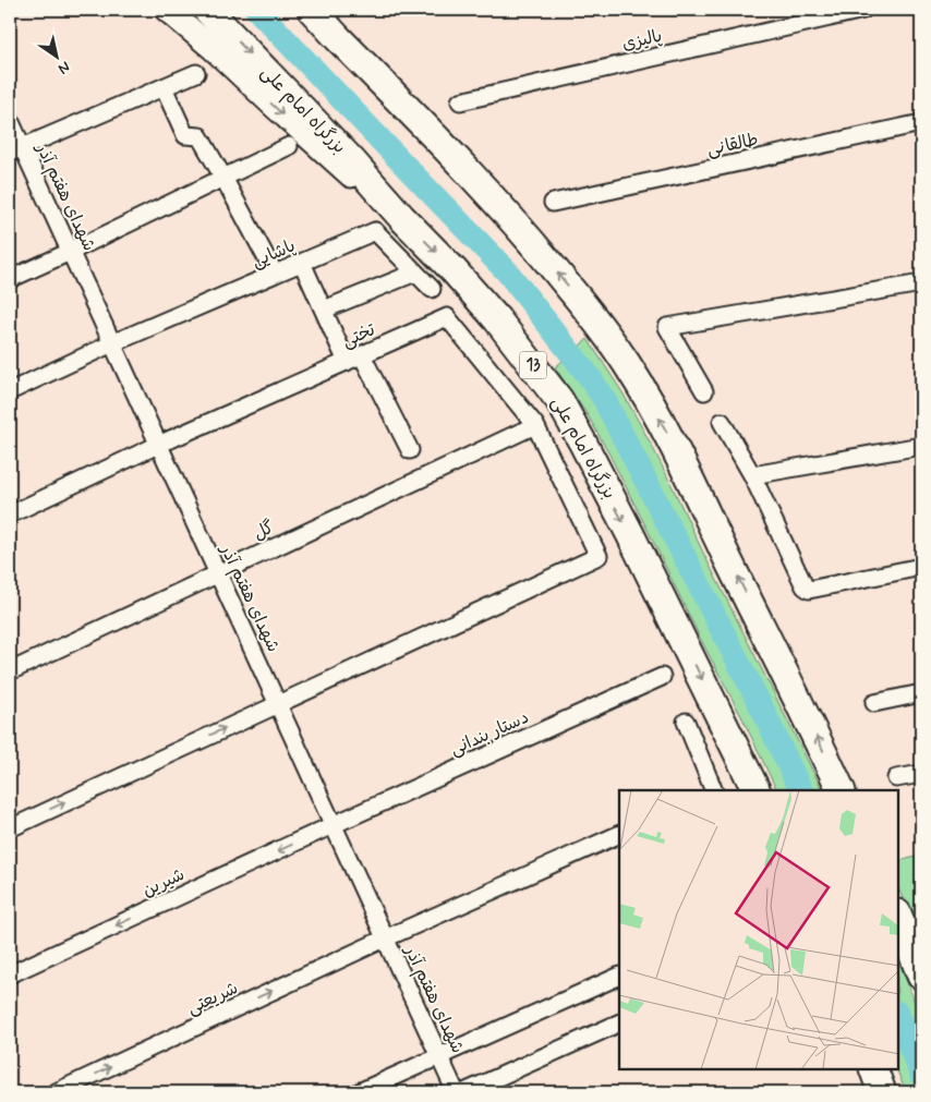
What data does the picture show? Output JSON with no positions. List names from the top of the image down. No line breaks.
{"streets":{"highway":["بزرگراه امام علی","13"],"street":["پالیزی","طالقانی","شهدای هفتم آذر","پاشایی","تختی","گل","دستار بندانی","شیرین","شریعتی"]},"crossings":[["شهدای هفتم آذر","پاشایی"],["شهدای هفتم آذر","تختی"],["شهدای هفتم آذر","گل"],["شهدای هفتم آذر","دستار بندانی"],["شهدای هفتم آذر","شیرین"],["شهدای هفتم آذر","شریعتی"],["تختی","گل"],["دستار بندانی","شیرین"]],"one_way":["شریعتی"],"north":"bottom right"}
